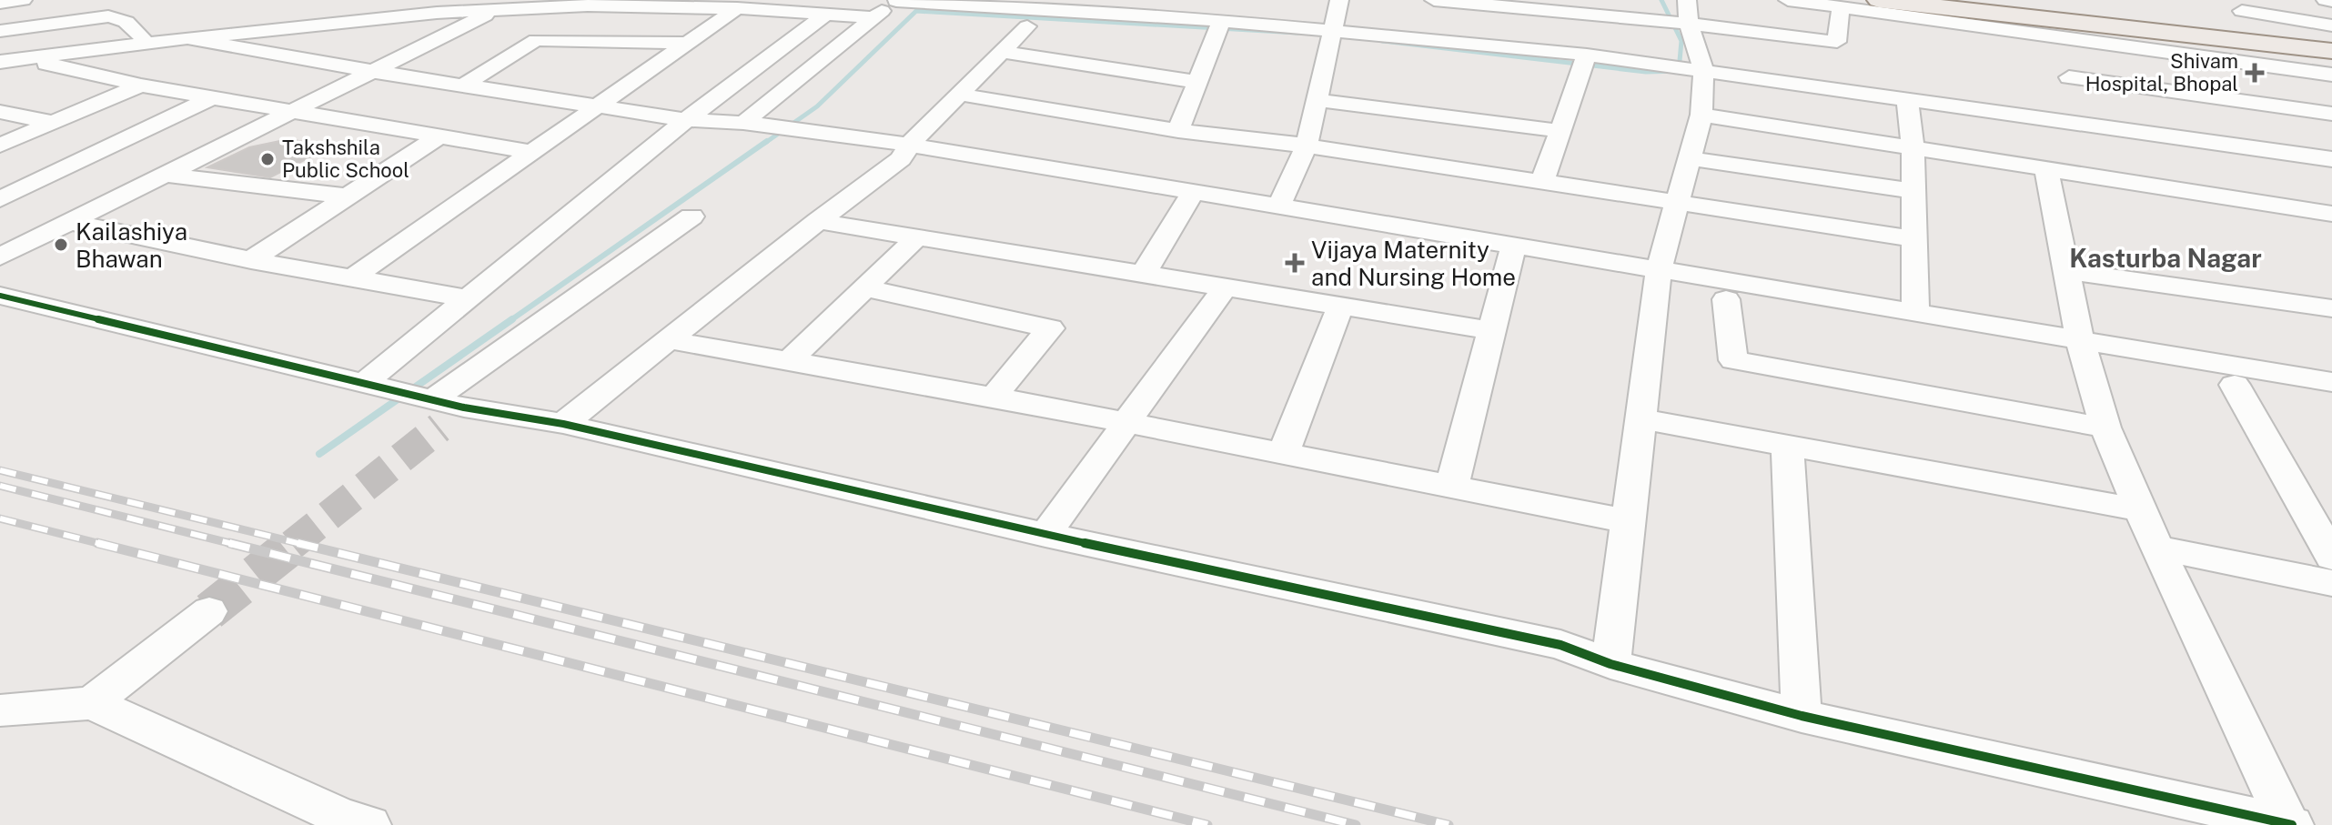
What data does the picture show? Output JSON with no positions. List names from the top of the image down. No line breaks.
{"districts":["Kasturba Nagar"],"places":{"health":["Shivam Hospital, Bhopal","Vijaya Maternity and Nursing Home"],"other":["Takshshila Public School","Kailashiya Bhawan"]}}
